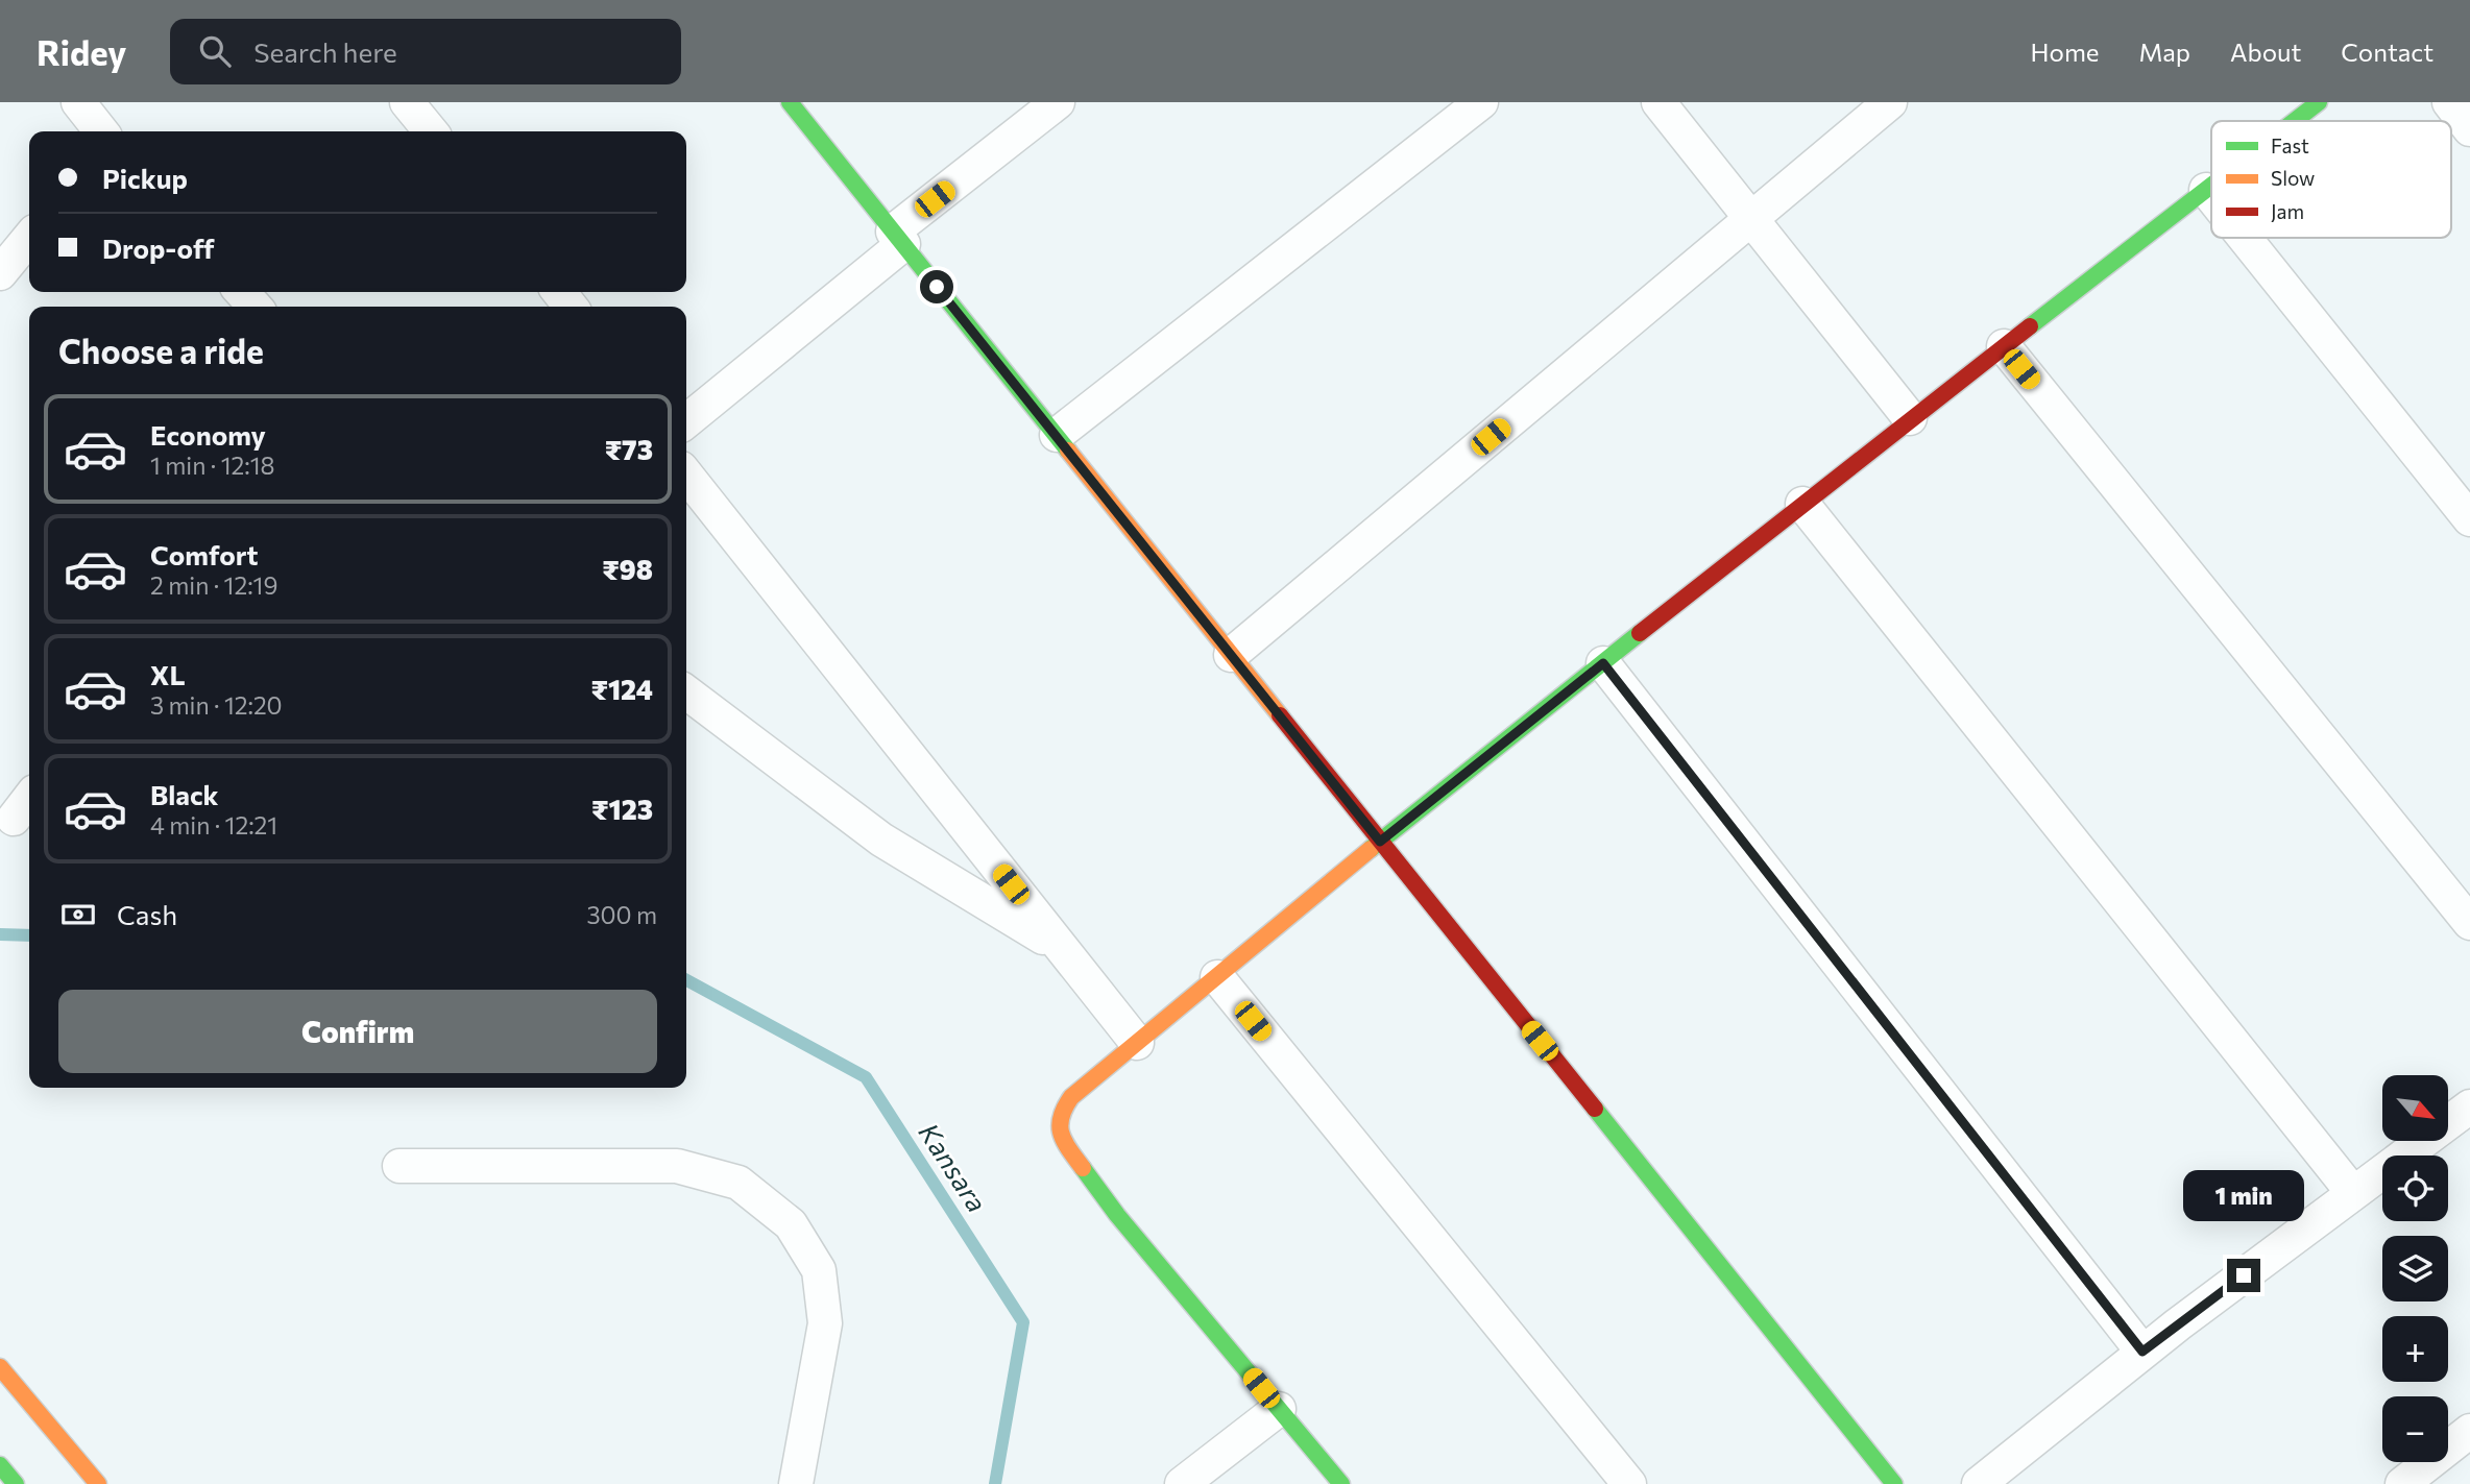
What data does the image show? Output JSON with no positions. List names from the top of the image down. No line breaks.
{"water":["Kansara"],"legend":["Fast","Slow","Jam"],"north":"bottom right","page":{"header":"Ridey","search":"Search here","nav":["Home","Map","About","Contact"],"banner":["Pickup","Drop-off"],"heading":"Choose a ride","list":[{"name":"Economy","note":"1 min · 12:18","value":"₹73"},{"name":"Comfort","note":"2 min · 12:19","value":"₹98"},{"name":"XL","note":"3 min · 12:20","value":"₹124"},{"name":"Black","note":"4 min · 12:21","value":"₹123"}],"pay":["Cash","300 m"],"buttons":"Confirm","map_buttons":["+","−"],"bubble":"1 min"}}
